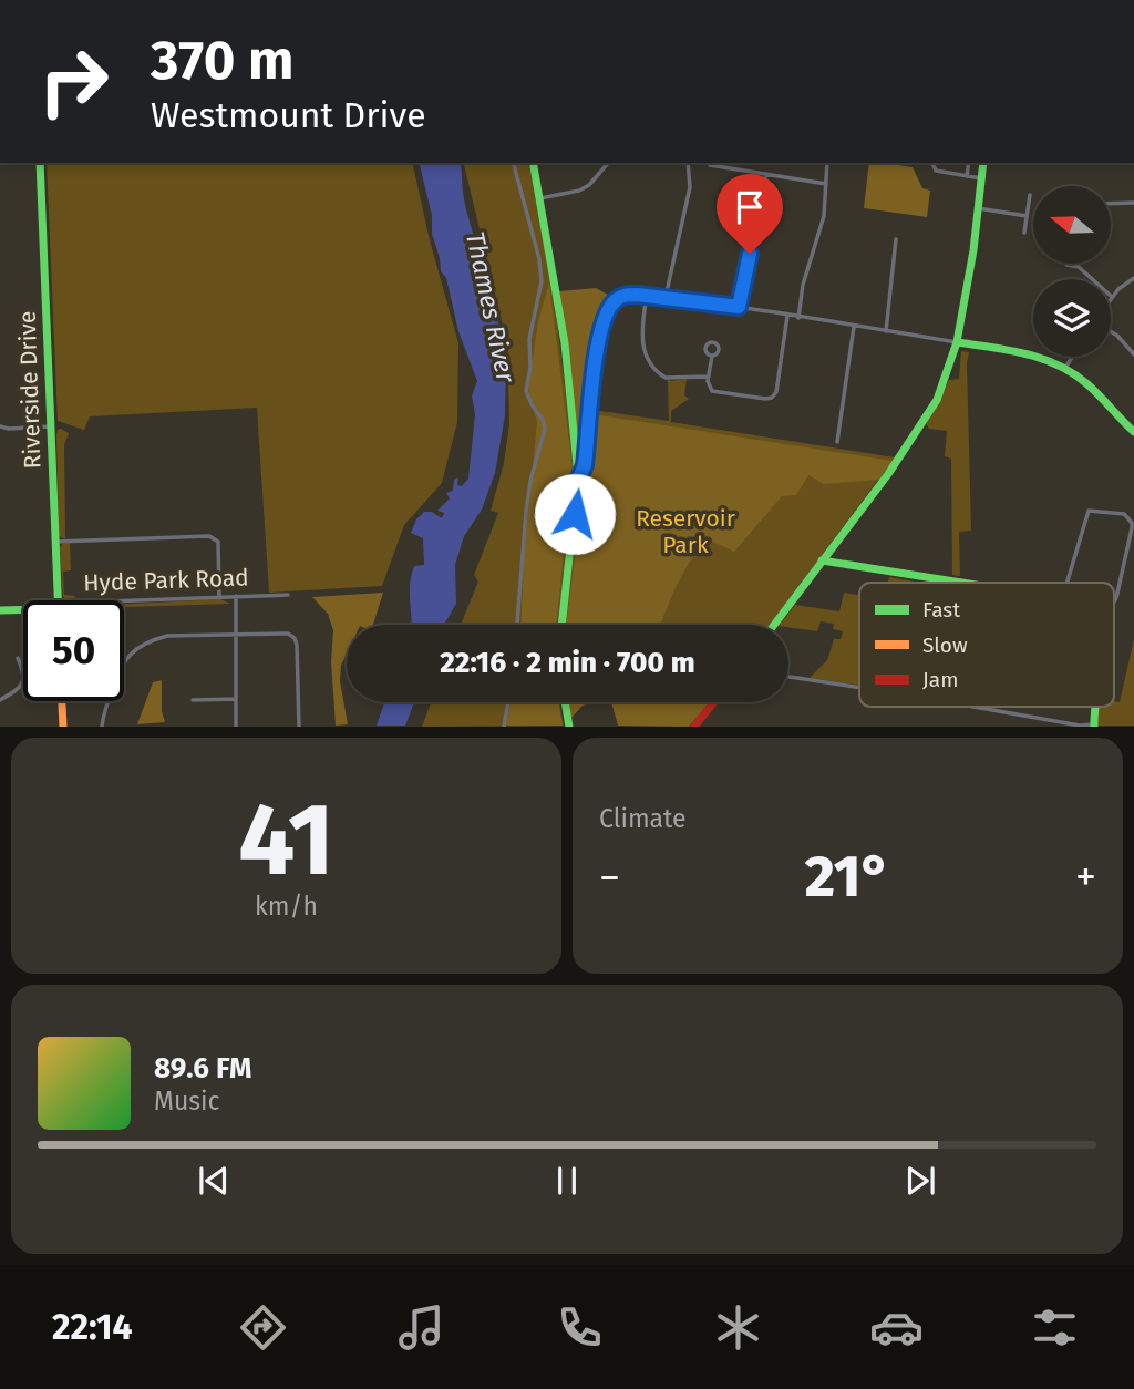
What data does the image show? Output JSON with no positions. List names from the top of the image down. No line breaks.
{"streets":{"main road":["Riverside Drive","Hyde Park Road"]},"water":["Thames River"],"parks":["Reservoir Park"],"legend":["Fast","Slow","Jam"],"north":"left","page":{"turn":["370 m","Westmount Drive"],"limit":"50","trip":"22:16 · 2 min · 700 m","tile":[["41","km/h"],"Climate"],"heat":["−","21°","+"],"song":["89.6 FM","Music"],"tabs":"22:14"}}
